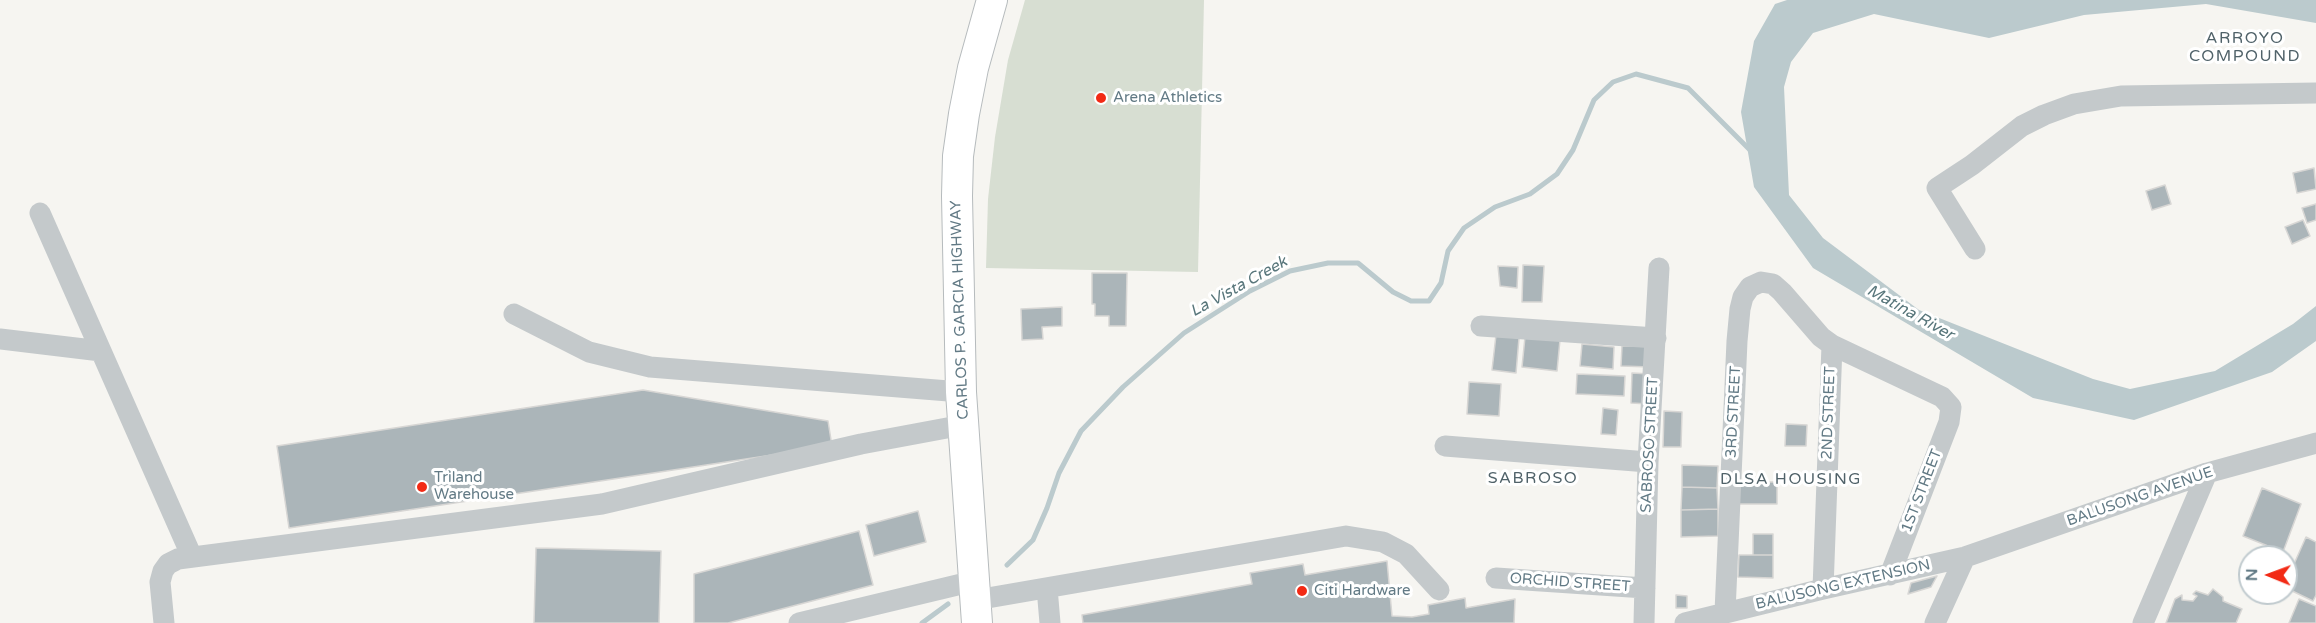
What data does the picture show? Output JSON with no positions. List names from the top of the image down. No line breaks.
{"streets":{"highway":["CARLOS P. GARCIA HIGHWAY"],"street":["3RD STREET","2ND STREET","SABROSO STREET","1ST STREET","BALUSONG AVENUE","ORCHID STREET","BALUSONG EXTENSION"]},"crossings":[["3RD STREET","2ND STREET"],["3RD STREET","1ST STREET"],["3RD STREET","BALUSONG EXTENSION"],["2ND STREET","1ST STREET"],["2ND STREET","BALUSONG EXTENSION"],["SABROSO STREET","ORCHID STREET"],["1ST STREET","BALUSONG EXTENSION"],["BALUSONG AVENUE","BALUSONG EXTENSION"]],"districts":["ARROYO COMPOUND","SABROSO","DLSA HOUSING"],"water":["La Vista Creek","Matina River"],"places":["Arena Athletics","Triland Warehouse","Citi Hardware"],"north":"left"}
